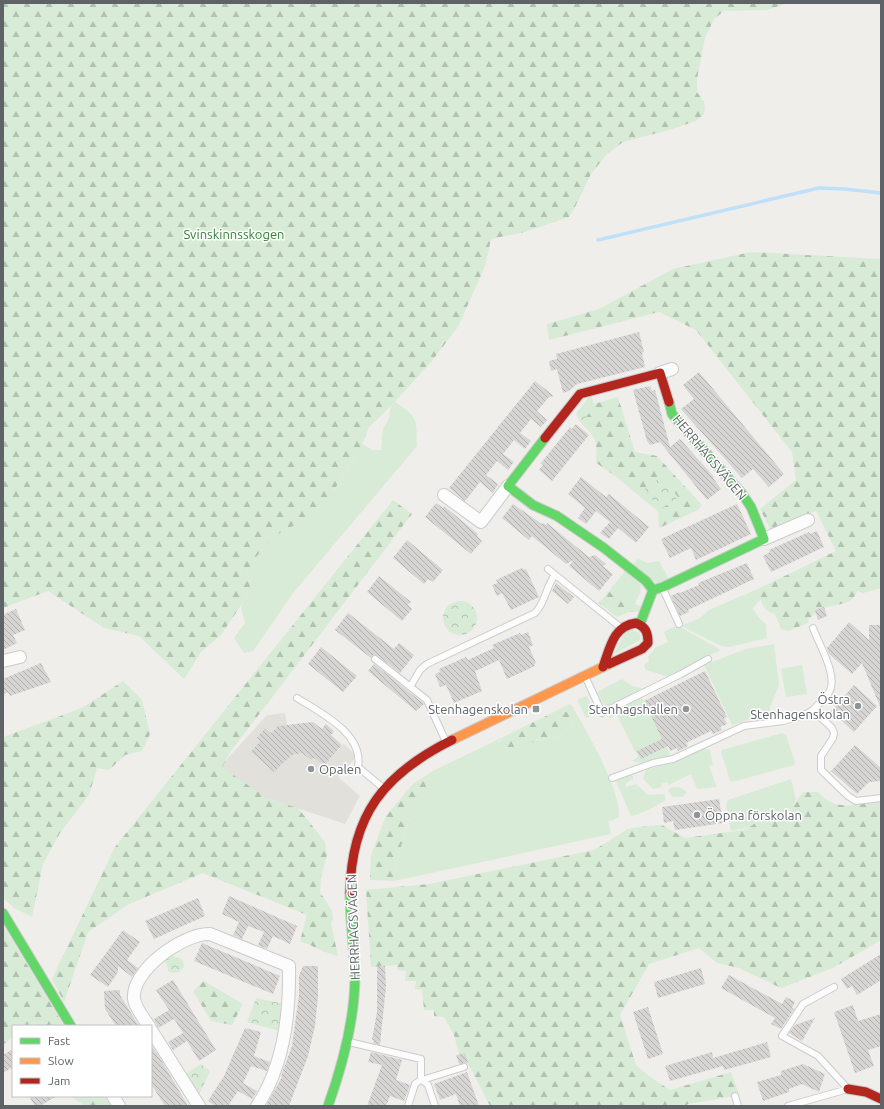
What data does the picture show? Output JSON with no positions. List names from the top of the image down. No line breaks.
{"streets":{"street":["HERRHAGSVÄGEN"]},"parks":["Svinskinnsskogen"],"places":{"other":["Östra Stenhagenskolan","Stenhagshallen","Opalen","Öppna förskolan"],"transit":["Stenhagenskolan"]},"legend":["Fast","Slow","Jam"]}
